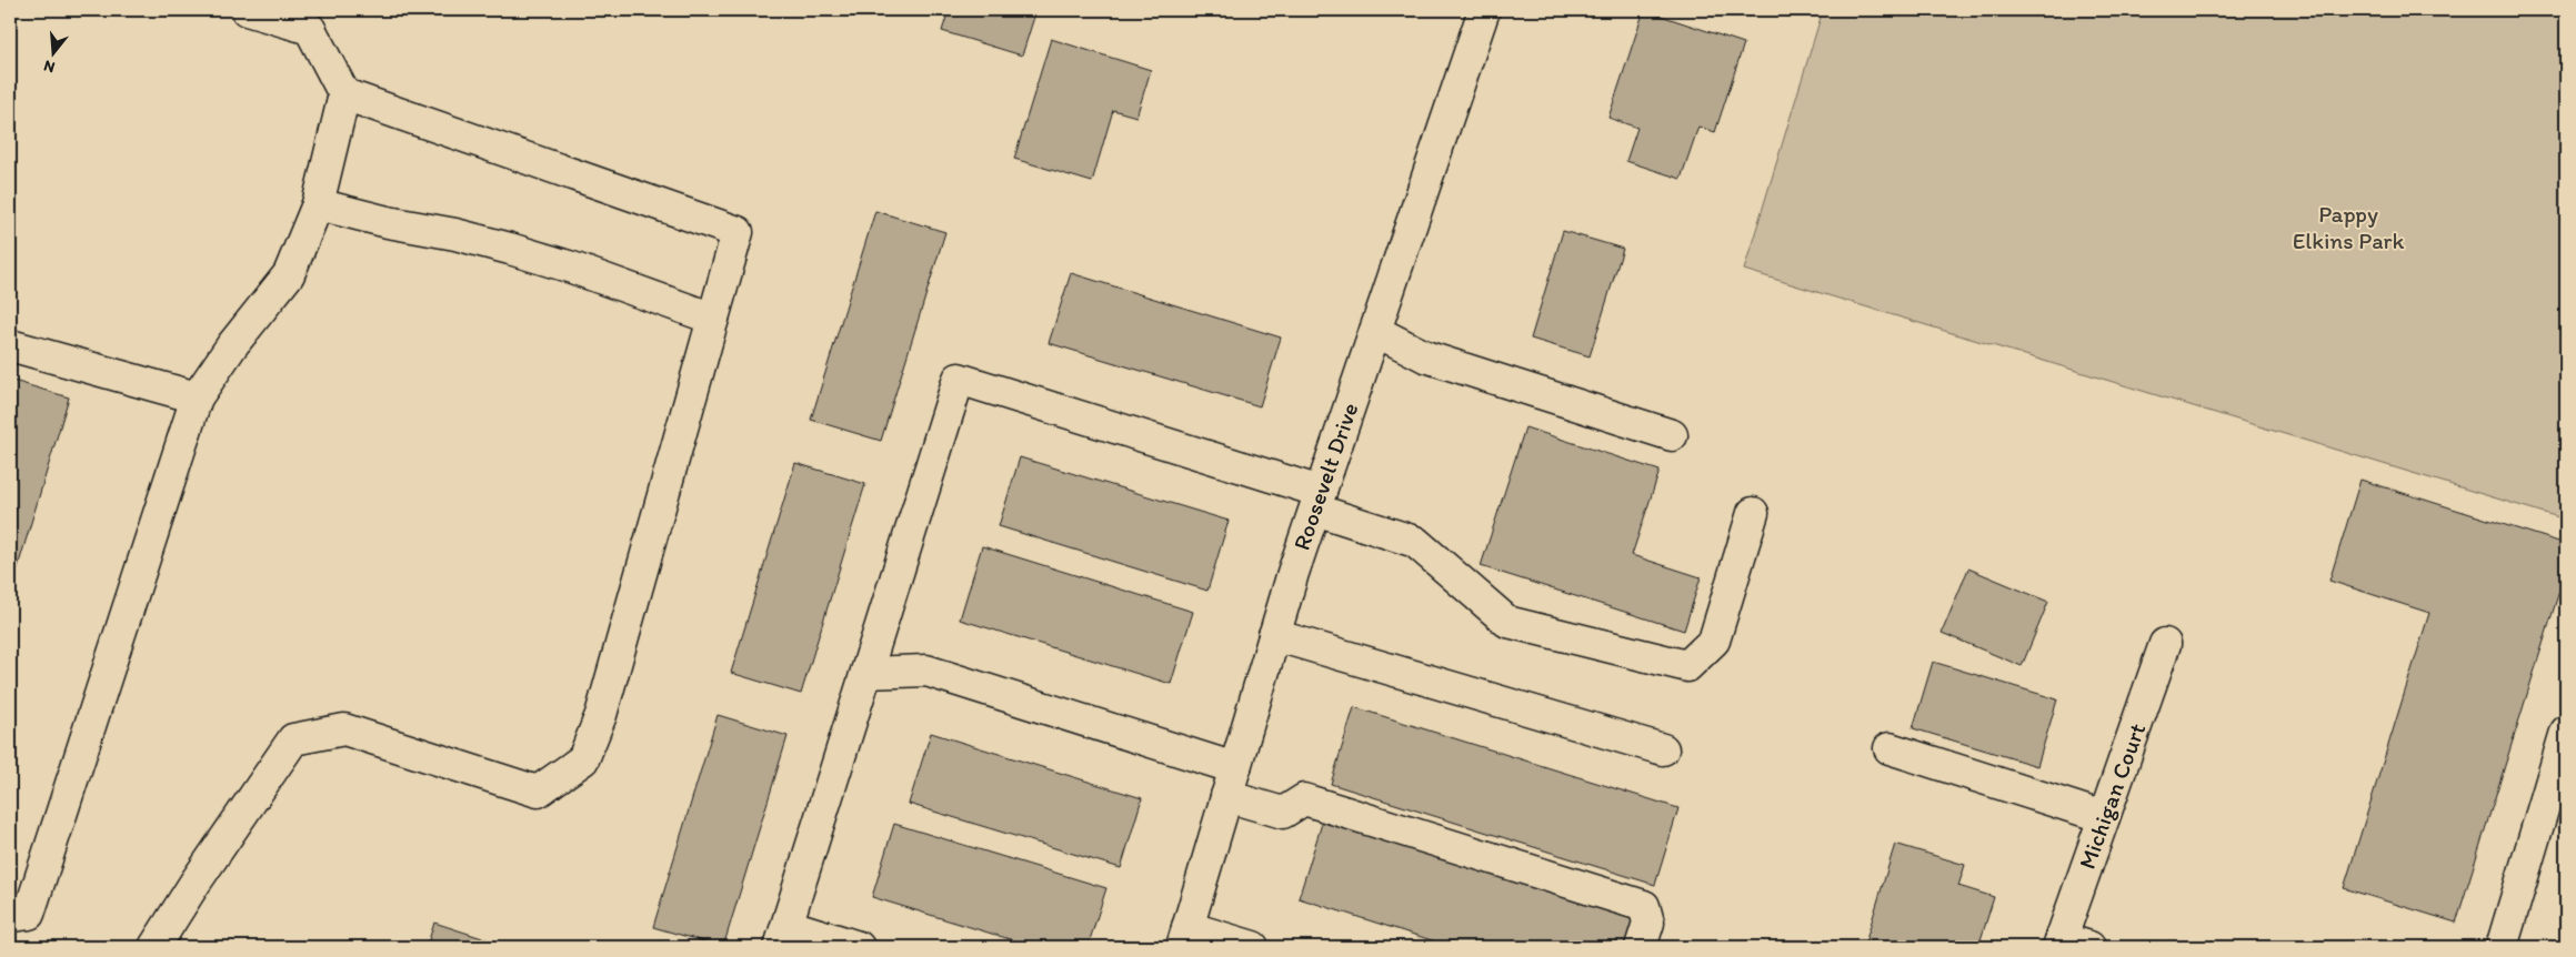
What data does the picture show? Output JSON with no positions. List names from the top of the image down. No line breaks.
{"streets":{"street":["Roosevelt Drive","Michigan Court"]},"parks":["Pappy Elkins Park"],"north":"bottom"}
